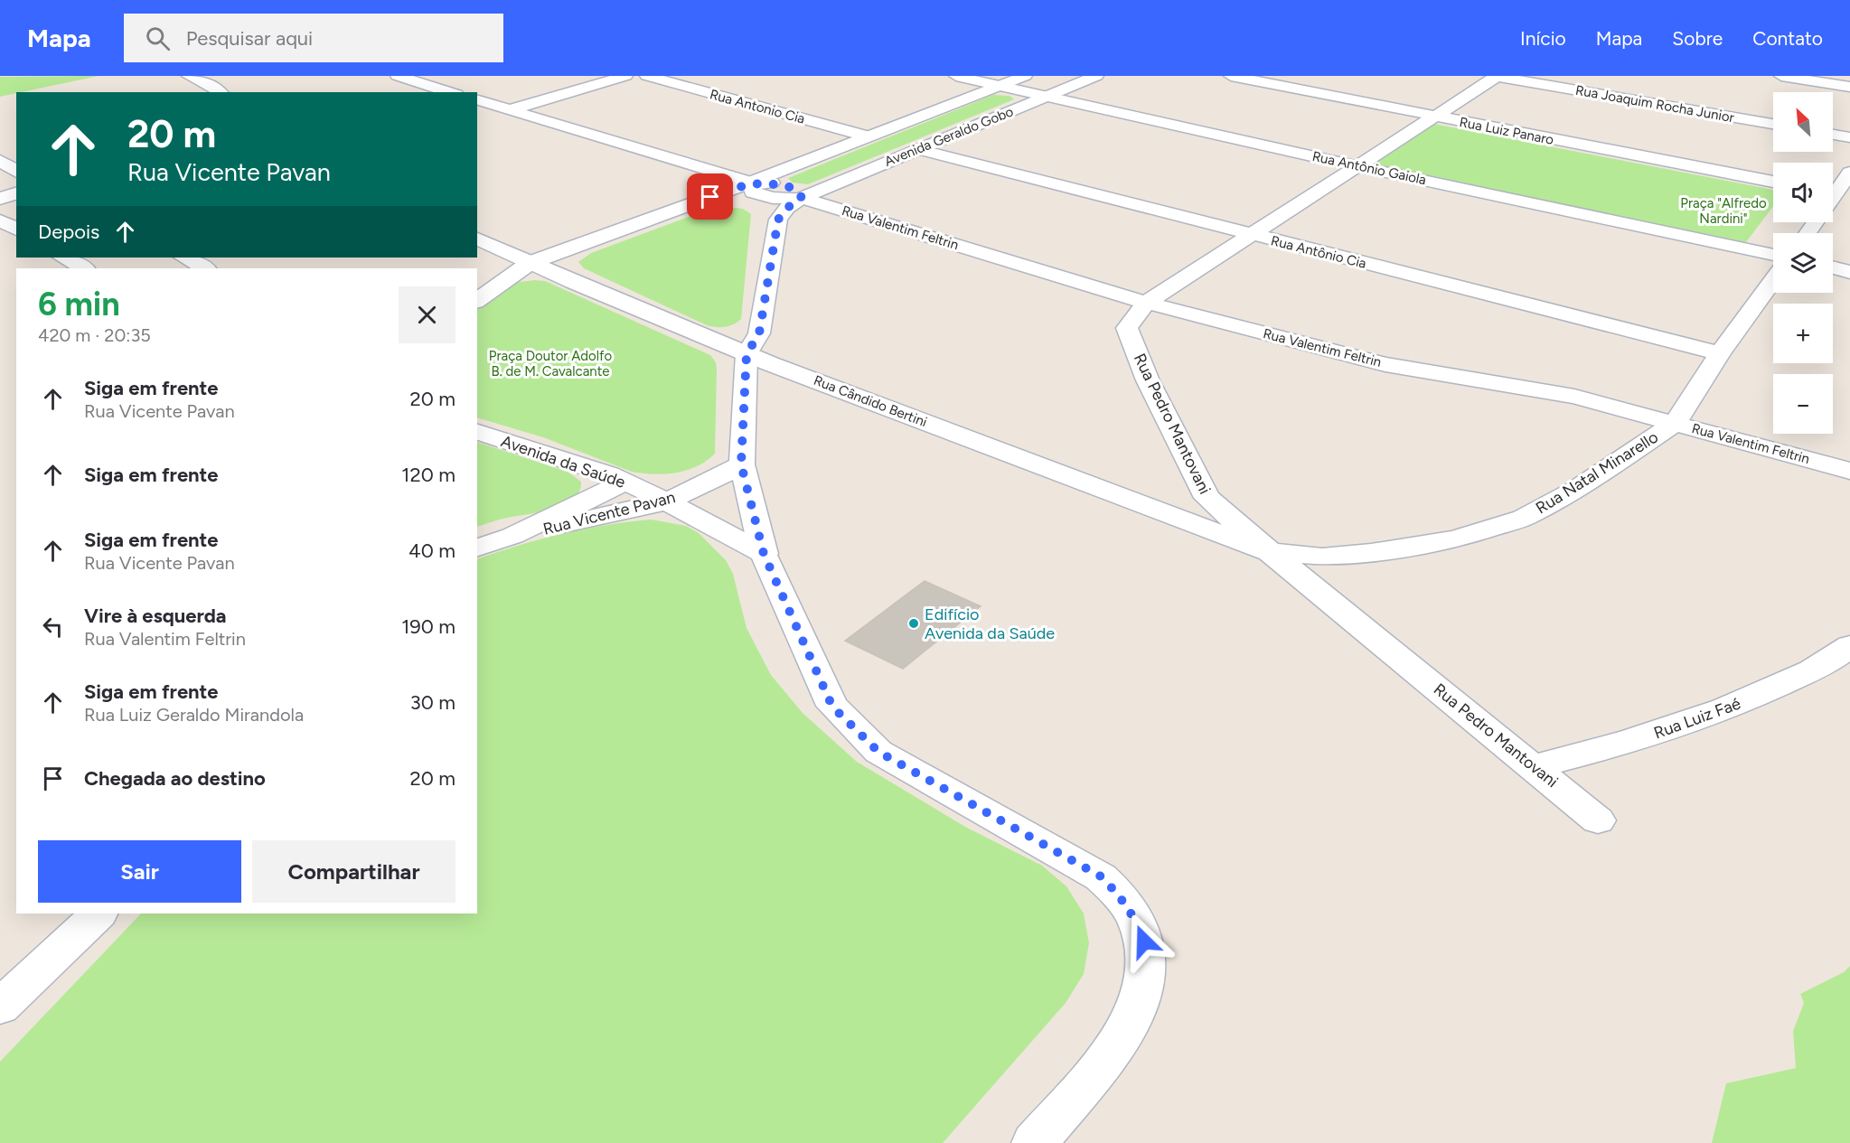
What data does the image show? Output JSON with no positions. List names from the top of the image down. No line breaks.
{"streets":{"street":["Rua Joaquim Rocha Junior","Rua Antonio Cia","Rua Luiz Panaro","Avenida Geraldo Gobo","Rua Antônio Gaiola","Rua Valentim Feltrin","Rua Antônio Cia","Rua Cândido Bertini","Rua Pedro Mantovani","Avenida da Saúde","Rua Natal Minarello","Rua Vicente Pavan","Rua Luiz Faé"]},"crossings":[["Rua Joaquim Rocha Junior","Rua Pedro Mantovani"],["Rua Antonio Cia","Avenida Geraldo Gobo"],["Rua Luiz Panaro","Rua Pedro Mantovani"],["Avenida Geraldo Gobo","Rua Antônio Gaiola"],["Avenida Geraldo Gobo","Rua Valentim Feltrin"],["Avenida Geraldo Gobo","Rua Antônio Cia"],["Avenida Geraldo Gobo","Rua Cândido Bertini"],["Rua Antônio Gaiola","Rua Pedro Mantovani"],["Rua Valentim Feltrin","Rua Pedro Mantovani"],["Rua Valentim Feltrin","Rua Natal Minarello"],["Rua Antônio Cia","Rua Pedro Mantovani"],["Rua Antônio Cia","Rua Natal Minarello"],["Rua Cândido Bertini","Rua Pedro Mantovani"],["Rua Cândido Bertini","Rua Natal Minarello"],["Rua Pedro Mantovani","Rua Natal Minarello"],["Rua Pedro Mantovani","Rua Luiz Faé"],["Avenida da Saúde","Rua Vicente Pavan"]],"parks":["Praça \"Alfredo Nardini\"","Praça Doutor Adolfo B. de M. Cavalcante"],"places":["Edifício Avenida da Saúde"],"north":"top left","page":{"header":"Mapa","search":"Pesquisar aqui","nav":["Início","Mapa","Sobre","Contato"],"map_buttons":["+","−"],"turn":["20 m","Rua Vicente Pavan"],"then":"Depois","heading":["6 min","420 m · 20:35"],"list":[{"name":"Siga em frente","note":"Rua Vicente Pavan","value":"20 m"},{"name":"Siga em frente","value":"120 m"},{"name":"Siga em frente","note":"Rua Vicente Pavan","value":"40 m"},{"name":"Vire à esquerda","note":"Rua Valentim Feltrin","value":"190 m"},{"name":"Siga em frente","note":"Rua Luiz Geraldo Mirandola","value":"30 m"},{"name":"Chegada ao destino","value":"20 m"}],"buttons":["Sair","Compartilhar"]}}
